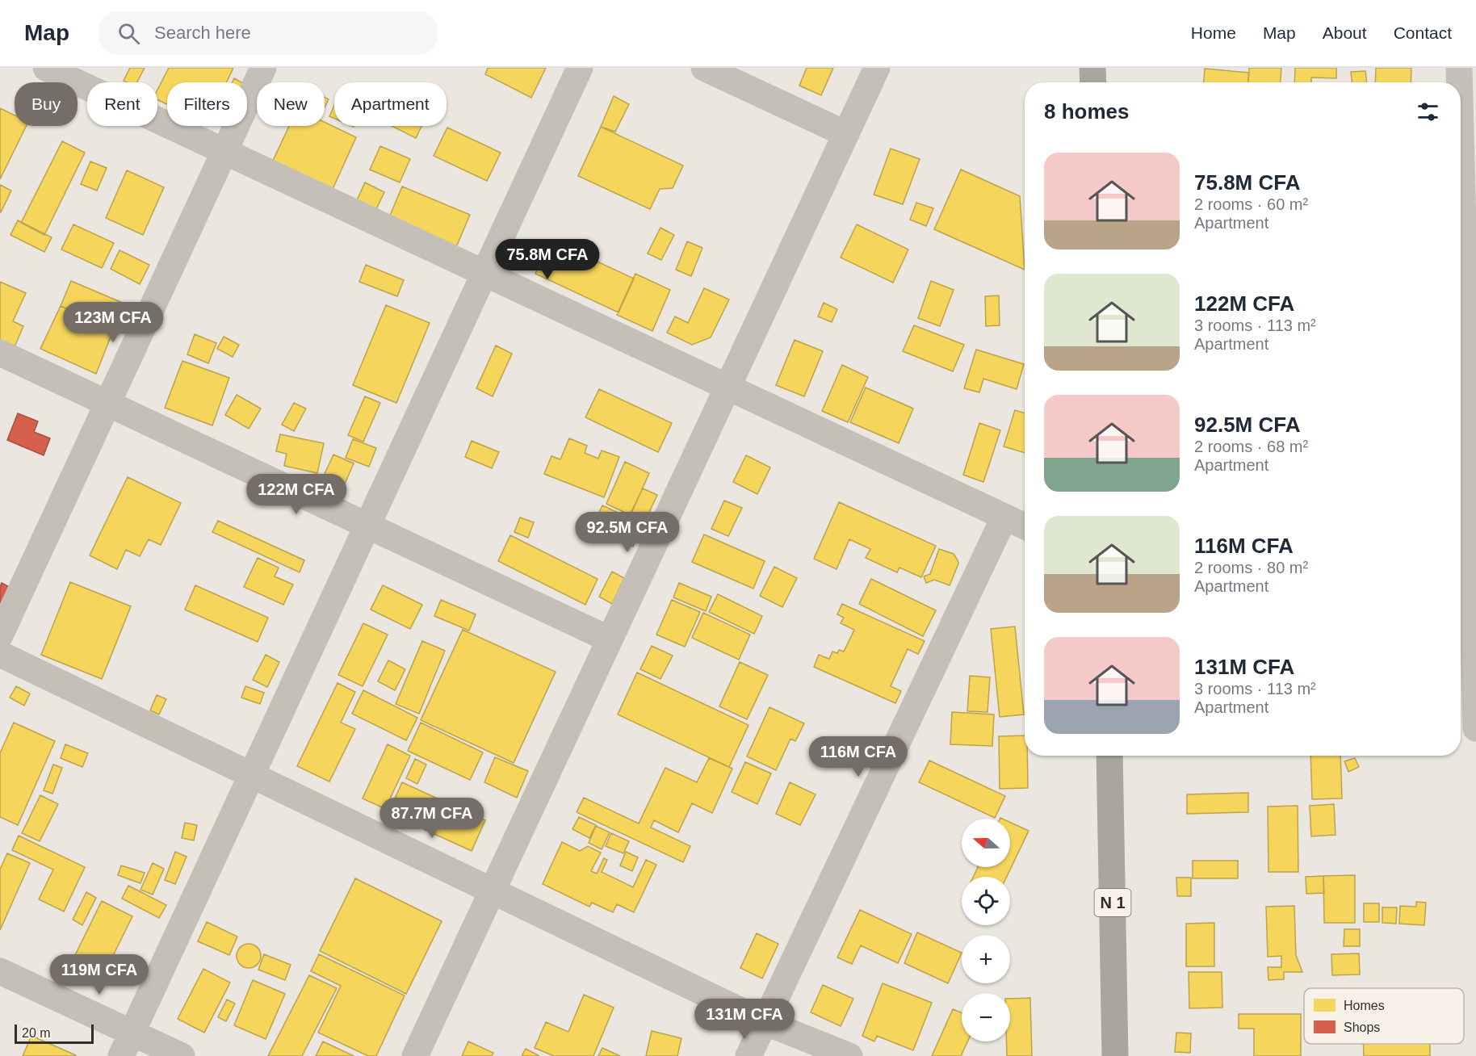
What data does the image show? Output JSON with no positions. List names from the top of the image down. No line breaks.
{"streets":{"highway":["N 1"]},"legend":["Homes","Shops"],"scale_bar":"20 m","north":"left","page":{"header":"Map","search":"Search here","nav":["Home","Map","About","Contact"],"chip":["Buy","Rent","Filters","New","Apartment"],"heading":"8 homes","list":[{"name":"75.8M CFA","note":"2 rooms · 60 m² · Apartment"},{"name":"122M CFA","note":"3 rooms · 113 m² · Apartment"},{"name":"92.5M CFA","note":"2 rooms · 68 m² · Apartment"},{"name":"116M CFA","note":"2 rooms · 80 m² · Apartment"},{"name":"131M CFA","note":"3 rooms · 113 m² · Apartment"}],"price":["75.8M CFA","123M CFA","122M CFA","92.5M CFA","116M CFA","87.7M CFA","119M CFA","131M CFA"],"map_buttons":["+","−"],"scale":"20 m"}}
